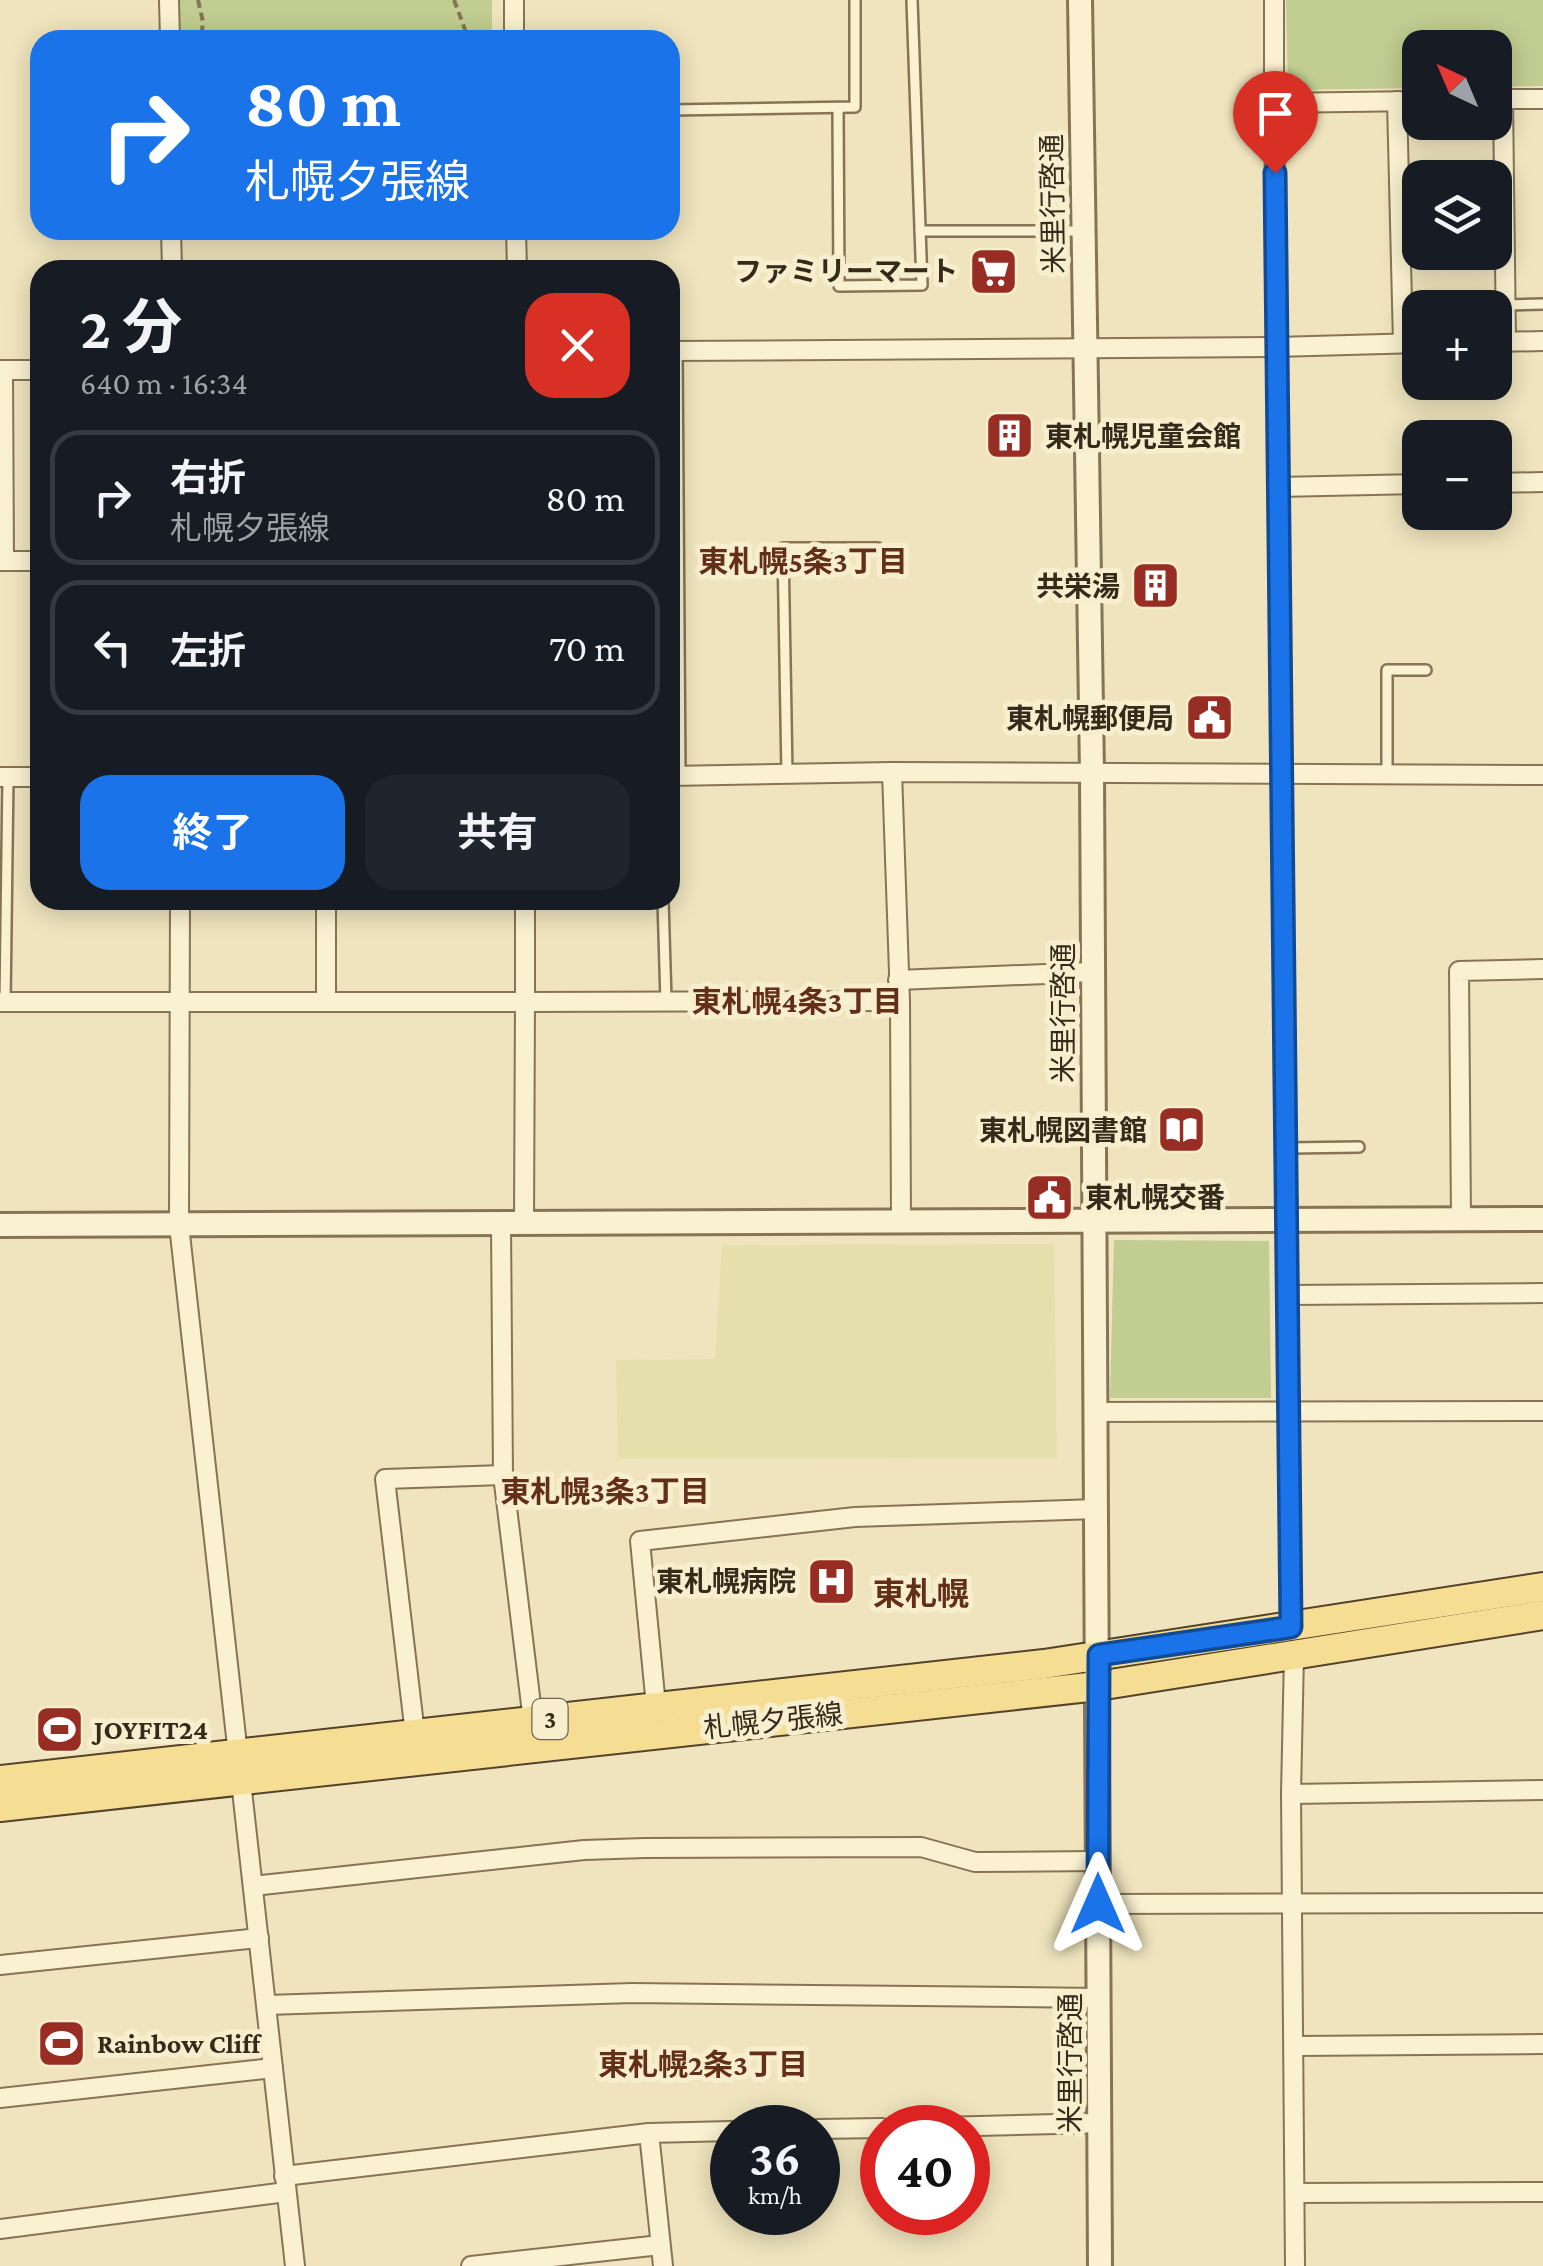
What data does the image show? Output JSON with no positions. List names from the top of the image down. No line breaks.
{"streets":{"main road":["3","札幌夕張線"],"street":["米里行啓通"]},"crossings":[["米里行啓通","札幌夕張線"]],"districts":["東札幌5条3丁目","東札幌4条3丁目","東札幌3条3丁目","東札幌","東札幌2条3丁目"],"places":{"supermarket":["ファミリーマート"],"building":["東札幌児童会館","共栄湯"],"public building":["東札幌郵便局","東札幌交番"],"library":["東札幌図書館"],"hospital":["東札幌病院"],"sports":["JOYFIT24","Rainbow Cliff"]},"north":"top left","page":{"map_buttons":["+","−"],"turn":["80 m","札幌夕張線"],"heading":["2 分","640 m · 16:34"],"list":[{"name":"右折","note":"札幌夕張線","value":"80 m"},{"name":"左折","value":"70 m"}],"buttons":["終了","共有"],"speed":"36 km/h","limit":"40"}}
